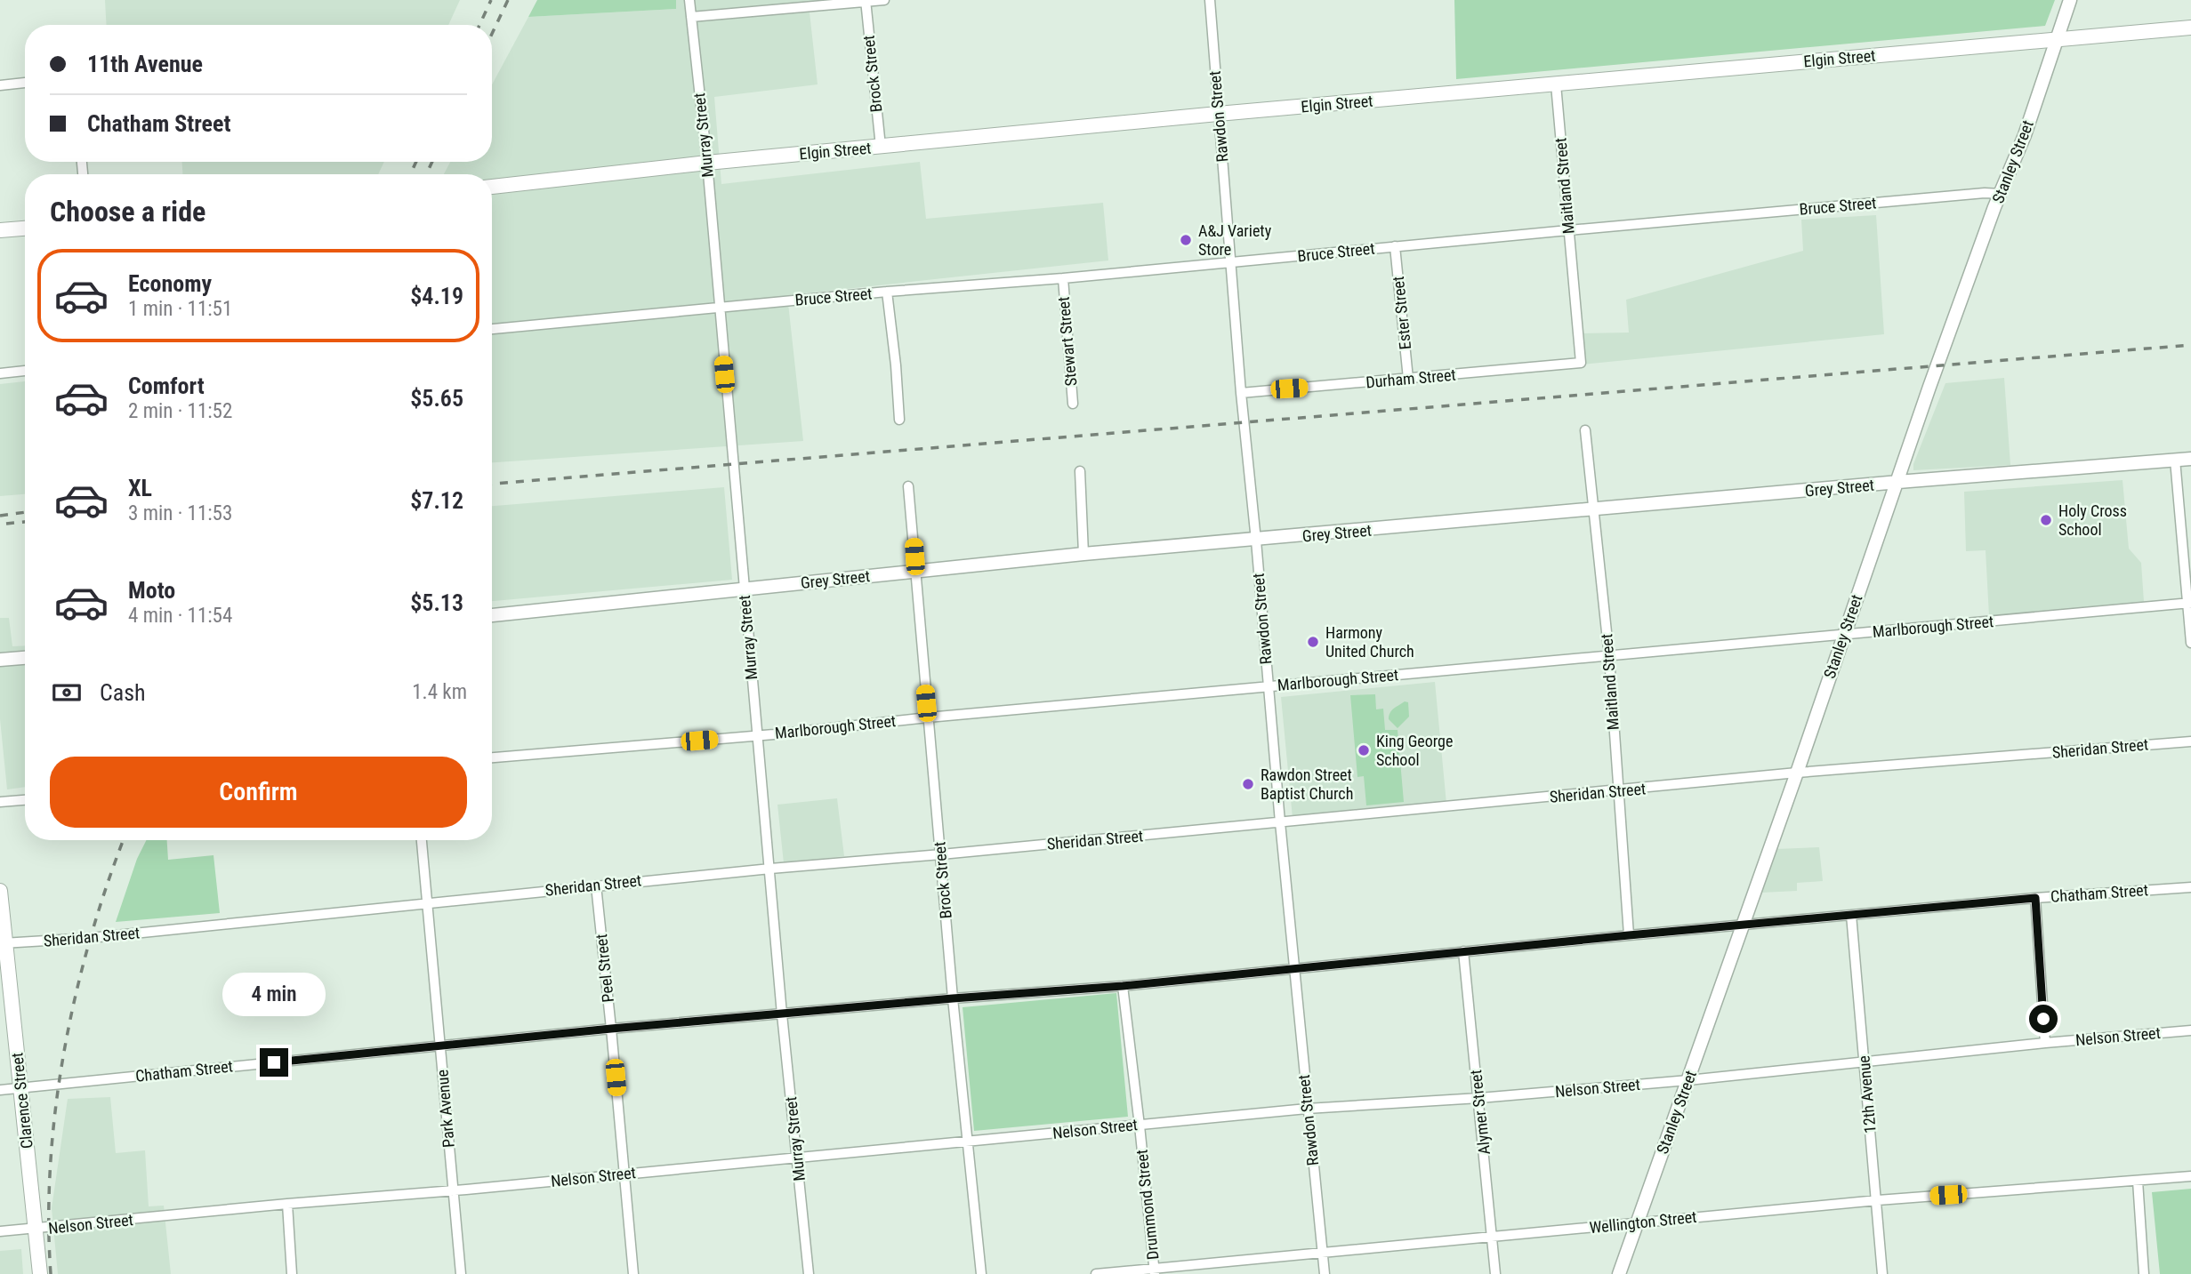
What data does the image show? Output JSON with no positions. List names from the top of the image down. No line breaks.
{"streets":{"main road":["Elgin Street","Clarence Street"],"street":["Brock Street","Rawdon Street","Murray Street","Stanley Street","Maitland Street","Bruce Street","Ester Street","Stewart Street","Durham Street","Grey Street","Marlborough Street","Sheridan Street","Chatham Street","Peel Street","Nelson Street","12th Avenue","Park Avenue","Alymer Street","Drummond Street","Wellington Street"]},"crossings":[["Elgin Street","Brock Street"],["Elgin Street","Rawdon Street"],["Elgin Street","Murray Street"],["Elgin Street","Stanley Street"],["Elgin Street","Maitland Street"],["Brock Street","Grey Street"],["Brock Street","Marlborough Street"],["Brock Street","Sheridan Street"],["Brock Street","Chatham Street"],["Brock Street","Nelson Street"],["Rawdon Street","Bruce Street"],["Rawdon Street","Durham Street"],["Rawdon Street","Grey Street"],["Rawdon Street","Marlborough Street"],["Rawdon Street","Sheridan Street"],["Rawdon Street","Chatham Street"],["Rawdon Street","Nelson Street"],["Rawdon Street","Wellington Street"],["Murray Street","Bruce Street"],["Murray Street","Grey Street"],["Murray Street","Marlborough Street"],["Murray Street","Sheridan Street"],["Murray Street","Chatham Street"],["Murray Street","Nelson Street"],["Stanley Street","Bruce Street"],["Stanley Street","Grey Street"],["Stanley Street","Marlborough Street"],["Stanley Street","Sheridan Street"],["Stanley Street","Chatham Street"],["Stanley Street","Nelson Street"],["Stanley Street","Wellington Street"],["Maitland Street","Bruce Street"],["Maitland Street","Durham Street"],["Maitland Street","Grey Street"],["Maitland Street","Marlborough Street"],["Maitland Street","Sheridan Street"],["Maitland Street","Chatham Street"],["Bruce Street","Ester Street"],["Bruce Street","Stewart Street"],["Ester Street","Durham Street"],["Sheridan Street","Peel Street"],["Sheridan Street","Clarence Street"],["Sheridan Street","Park Avenue"],["Chatham Street","Peel Street"],["Chatham Street","12th Avenue"],["Chatham Street","Clarence Street"],["Chatham Street","Park Avenue"],["Chatham Street","Alymer Street"],["Chatham Street","Drummond Street"],["Peel Street","Nelson Street"],["Nelson Street","12th Avenue"],["Nelson Street","Clarence Street"],["Nelson Street","Park Avenue"],["Nelson Street","Alymer Street"],["Nelson Street","Drummond Street"],["12th Avenue","Wellington Street"],["Alymer Street","Wellington Street"],["Drummond Street","Wellington Street"]],"places":["A&J Variety Store","Holy Cross School","Harmony United Church","King George School","Rawdon Street Baptist Church"],"page":{"banner":["11th Avenue","Chatham Street"],"heading":"Choose a ride","list":[{"name":"Economy","note":"1 min · 11:51","value":"$4.19"},{"name":"Comfort","note":"2 min · 11:52","value":"$5.65"},{"name":"XL","note":"3 min · 11:53","value":"$7.12"},{"name":"Moto","note":"4 min · 11:54","value":"$5.13"}],"pay":["Cash","1.4 km"],"buttons":"Confirm","bubble":"4 min"}}
